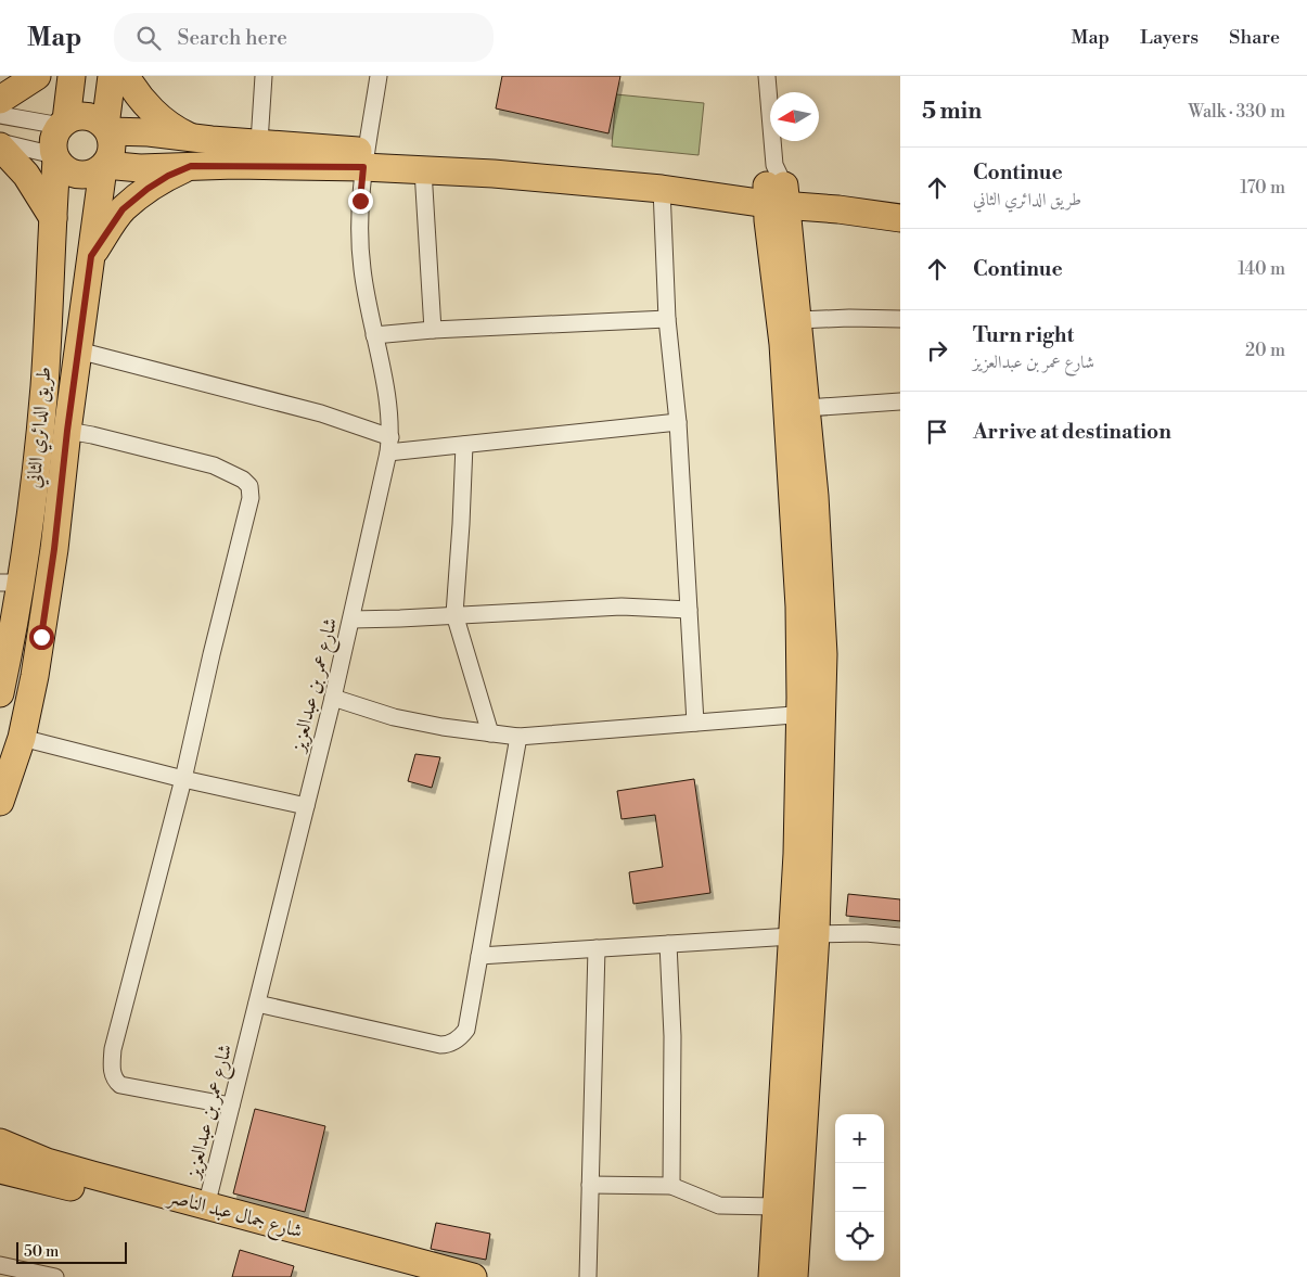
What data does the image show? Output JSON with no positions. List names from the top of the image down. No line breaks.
{"streets":{"main road":["طريق الدائري الثاني","شارع جمال عبد الناصر"],"street":["شارع عمر بن عبدالعزيز"]},"crossings":[["شارع عمر بن عبدالعزيز","شارع جمال عبد الناصر"]],"scale_bar":"50 m","north":"left","page":{"header":"Map","search":"Search here","nav":["Map","Layers","Share"],"heading":["5 min","Walk · 330 m"],"list":[["Continue","طريق الدائري الثاني","170 m"],["Continue","140 m"],["Turn right","شارع عمر بن عبدالعزيز","20 m"],"Arrive at destination"],"map_buttons":["+","−"],"scale":"50 m"}}
